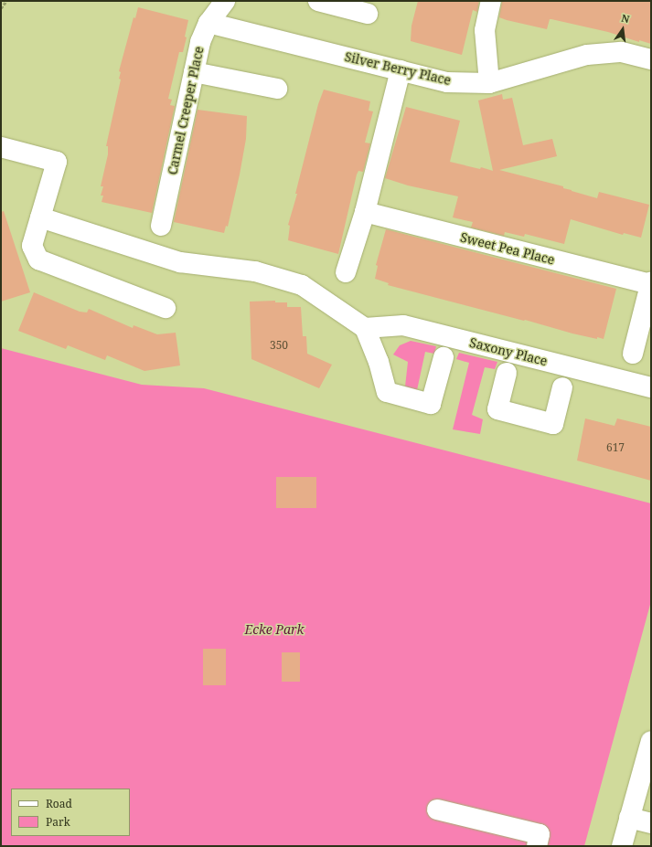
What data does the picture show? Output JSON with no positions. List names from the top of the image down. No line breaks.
{"streets":{"street":["Silver Berry Place","Carmel Creeper Place","Sweet Pea Place","Saxony Place"]},"crossings":[["Silver Berry Place","Carmel Creeper Place"]],"parks":["Ecke Park"],"house_numbers":["350","617"],"legend":["Road","Park"],"north":"top"}
